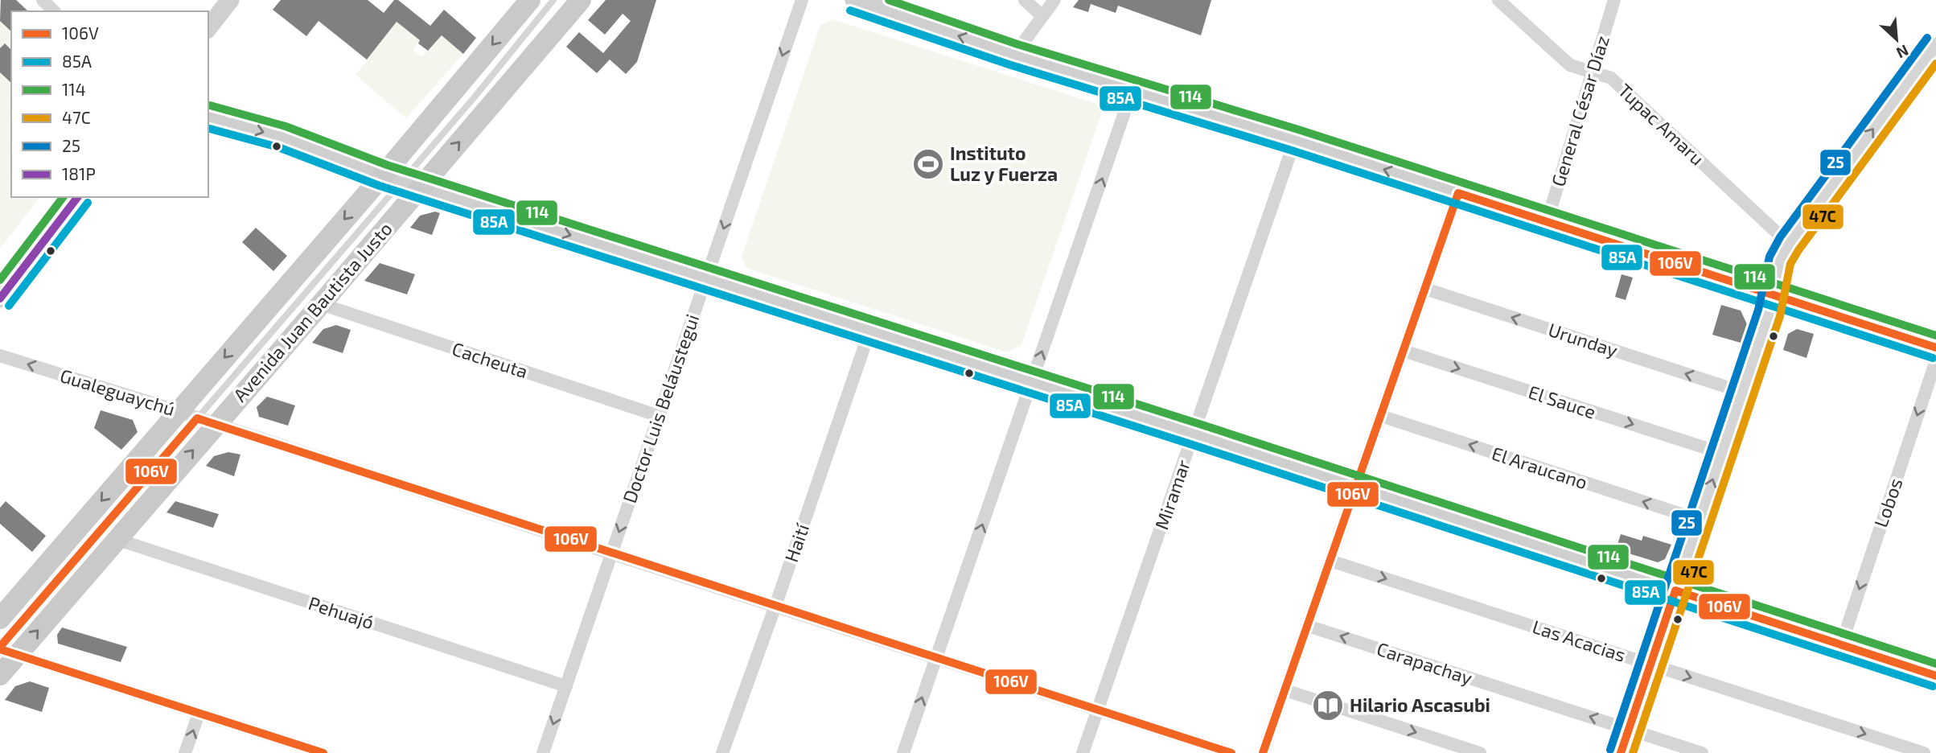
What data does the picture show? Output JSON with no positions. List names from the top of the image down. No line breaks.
{"streets":{"main road":["Avenida Juan Bautista Justo"],"street":["General César Díaz","Tupac Amaru","Urunday","Cacheuta","Gualeguaychú","El Sauce","Doctor Luis Beláustegui","El Araucano","Miramar","Lobos","Haití","Pehuajó","Las Acacias","Carapachay"]},"crossings":[["General César Díaz","Tupac Amaru"],["Avenida Juan Bautista Justo","Cacheuta"],["Avenida Juan Bautista Justo","Gualeguaychú"],["Avenida Juan Bautista Justo","Pehuajó"],["Cacheuta","Doctor Luis Beláustegui"],["Gualeguaychú","Doctor Luis Beláustegui"],["Gualeguaychú","Miramar"],["Gualeguaychú","Haití"],["Doctor Luis Beláustegui","Pehuajó"]],"one_way":["El Sauce","Doctor Luis Beláustegui","Lobos"],"places":{"sports":["Instituto Luz y Fuerza"],"library":["Hilario Ascasubi"]},"lines":["transit line 114","transit line 85A","transit line 25","transit line 47C","transit line 106V","transit line 181P"],"legend":["106V","85A","114","47C","25","181P"],"north":"bottom right"}
